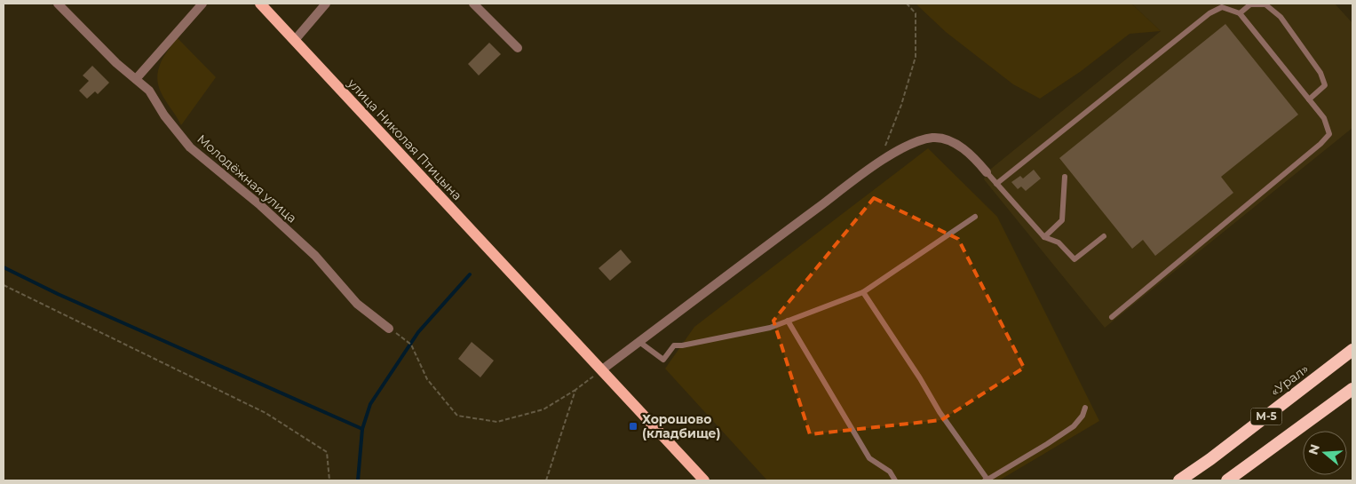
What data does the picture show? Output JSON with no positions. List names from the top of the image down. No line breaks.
{"streets":{"highway":["«Урал»","М-5"],"main road":["улица Николая Птицына"],"street":["Молодёжная улица"]},"places":{"transit":["Хорошово (кладбище)"]},"north":"left"}
